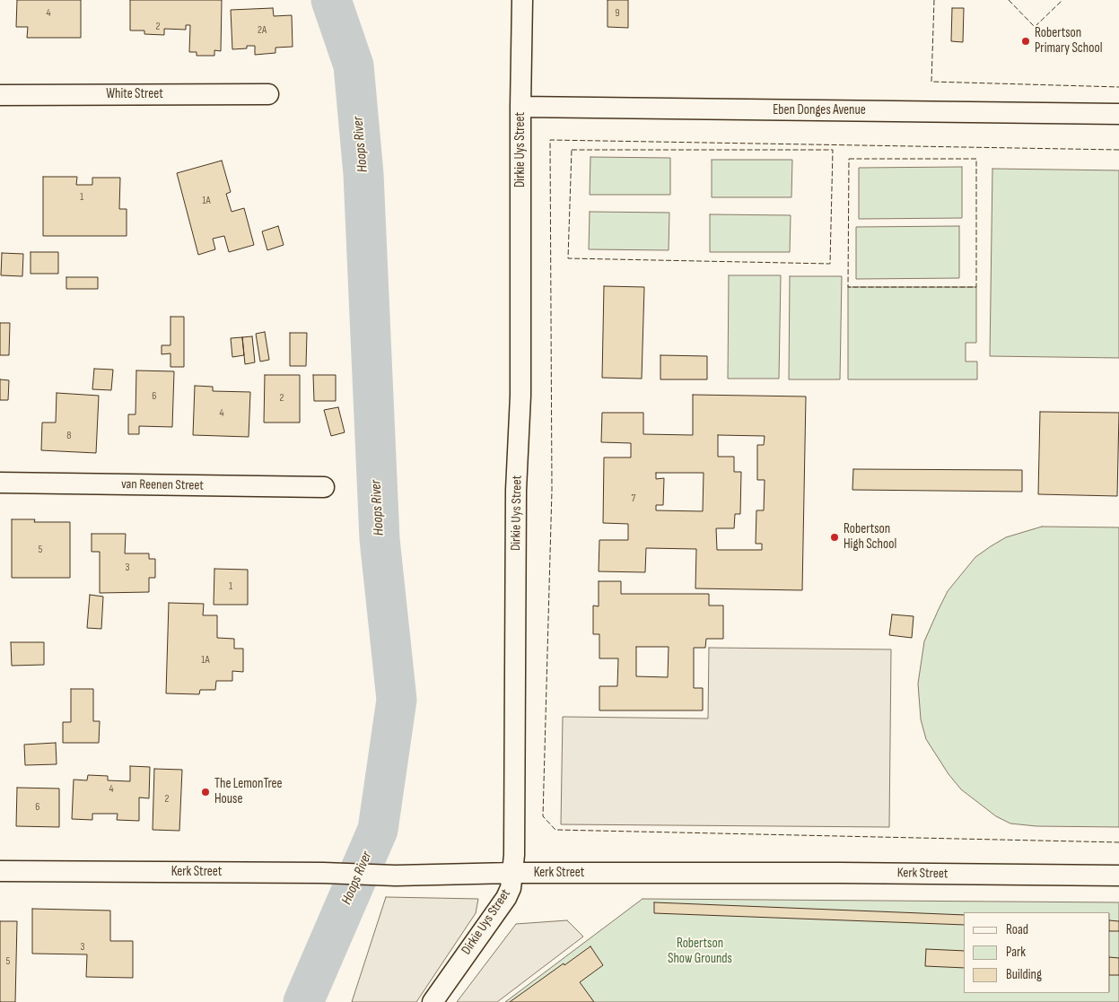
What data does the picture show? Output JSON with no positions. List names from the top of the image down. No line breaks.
{"streets":{"street":["White Street","Eben Donges Avenue","Dirkie Uys Street","van Reenen Street","Kerk Street"]},"crossings":[["Eben Donges Avenue","Dirkie Uys Street"],["Dirkie Uys Street","Kerk Street"]],"water":["Hoops River"],"parks":["Robertson Show Grounds"],"places":["Robertson Primary School","Robertson High School","The LemonTree House"],"house_numbers":["4","9","2","2A","1","1A","6","2","4","8","7","5","3","1","1A","4","2","6","3","5"],"legend":["Road","Park","Building"]}
